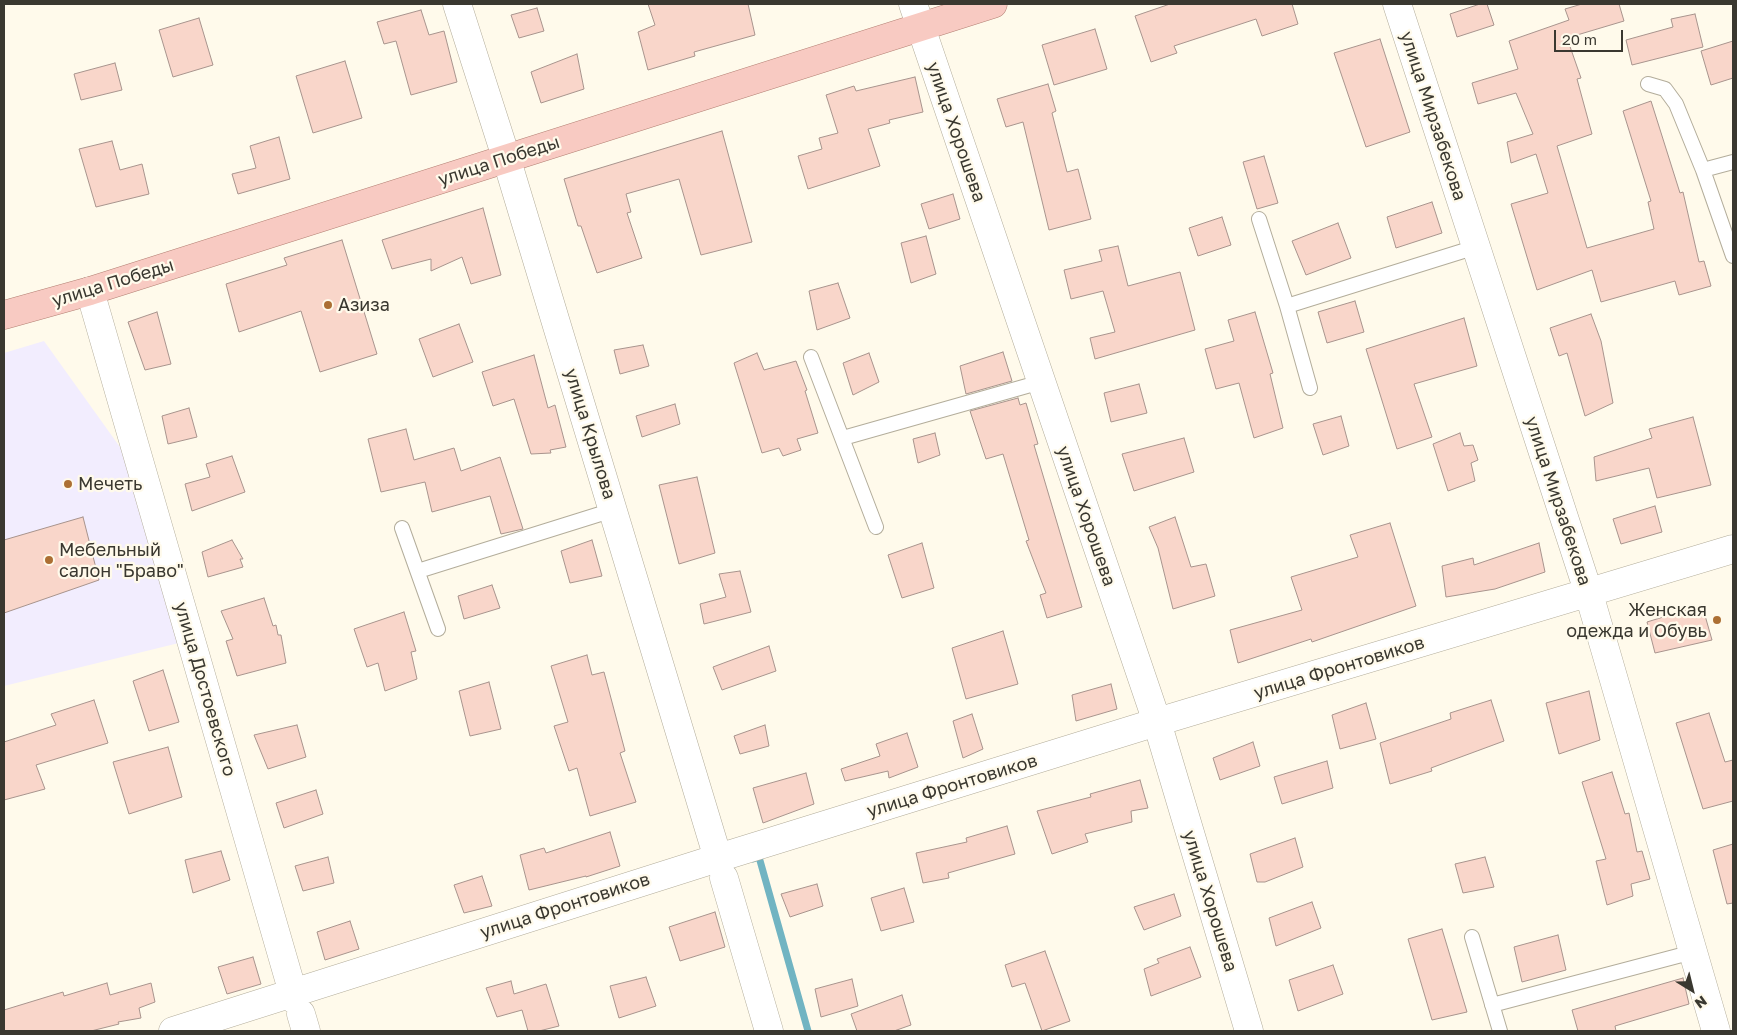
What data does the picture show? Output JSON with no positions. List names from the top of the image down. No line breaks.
{"streets":{"main road":["улица Победы"],"street":["улица Мирзабекова","улица Хорошева","улица Крылова","улица Фронтовиков","улица Достоевского"]},"crossings":[["улица Мирзабекова","улица Фронтовиков"],["улица Хорошева","улица Победы"],["улица Хорошева","улица Фронтовиков"],["улица Победы","улица Крылова"],["улица Победы","улица Достоевского"],["улица Крылова","улица Фронтовиков"],["улица Фронтовиков","улица Достоевского"]],"places":["Азиза","Мечеть","Мебельный салон \"Браво\"","Женская одежда и Обувь"],"scale_bar":"20 m","north":"bottom right"}
